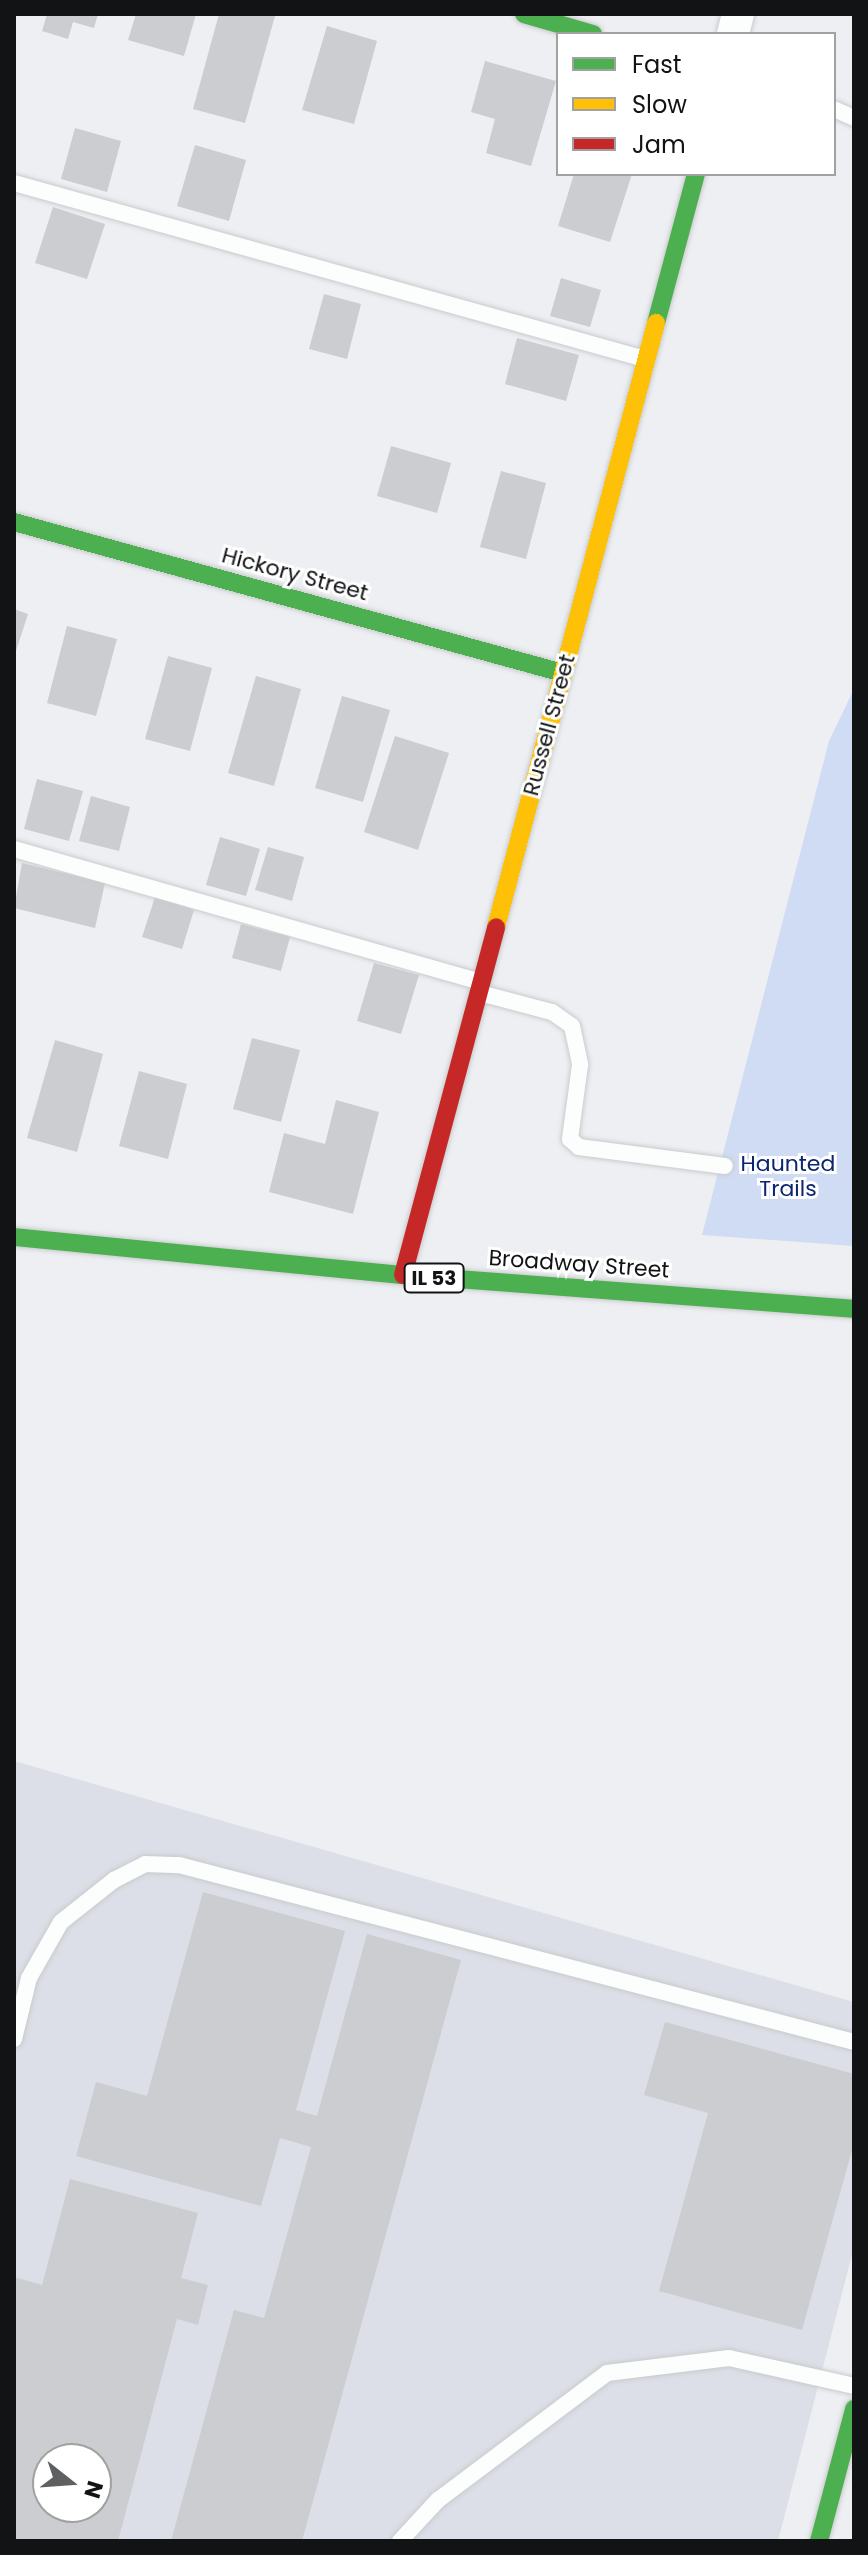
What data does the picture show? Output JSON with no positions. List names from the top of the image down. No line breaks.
{"streets":{"street":["Hickory Street","Russell Street","Broadway Street","IL 53"]},"crossings":[["Hickory Street","Russell Street"],["Russell Street","Broadway Street"]],"parks":["Haunted Trails"],"legend":["Fast","Slow","Jam"],"north":"right"}
